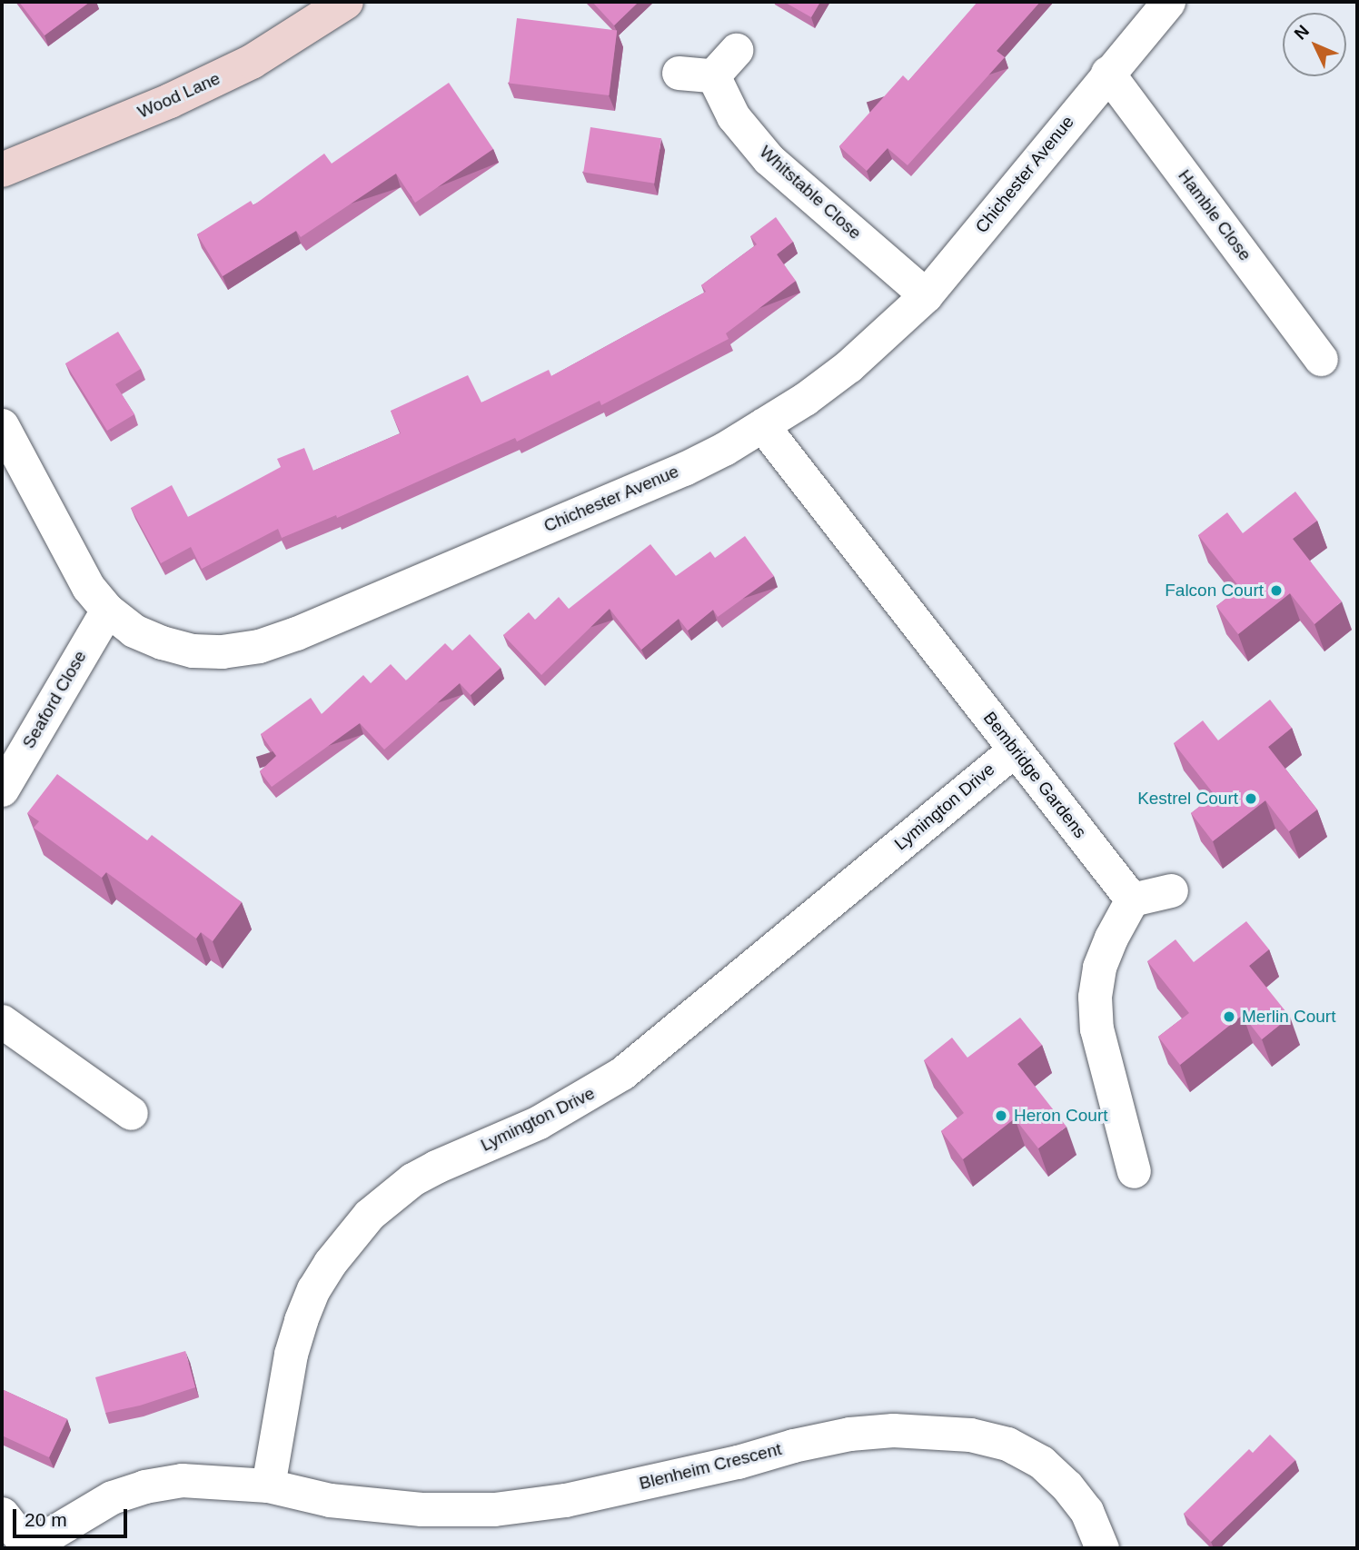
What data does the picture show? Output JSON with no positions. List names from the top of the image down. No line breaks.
{"streets":{"street":["Wood Lane","Chichester Avenue","Whitstable Close","Hamble Close","Seaford Close","Bembridge Gardens","Lymington Drive","Blenheim Crescent"]},"crossings":[["Chichester Avenue","Whitstable Close"],["Chichester Avenue","Hamble Close"],["Chichester Avenue","Seaford Close"],["Chichester Avenue","Bembridge Gardens"],["Bembridge Gardens","Lymington Drive"],["Lymington Drive","Blenheim Crescent"]],"places":["Falcon Court","Kestrel Court","Merlin Court","Heron Court"],"scale_bar":"20 m","north":"top left"}
